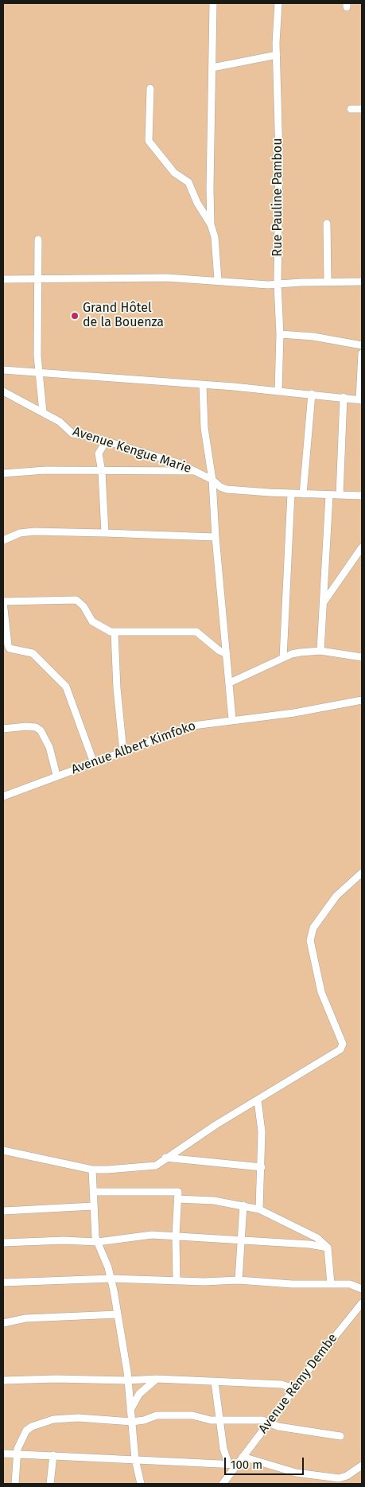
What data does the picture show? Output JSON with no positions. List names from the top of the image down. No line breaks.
{"streets":{"street":["Rue Pauline Pambou","Avenue Kengue Marie","Avenue Albert Kimfoko","Avenue Rémy Dembe"]},"places":["Grand Hôtel de la Bouenza"],"scale_bar":"100 m"}
